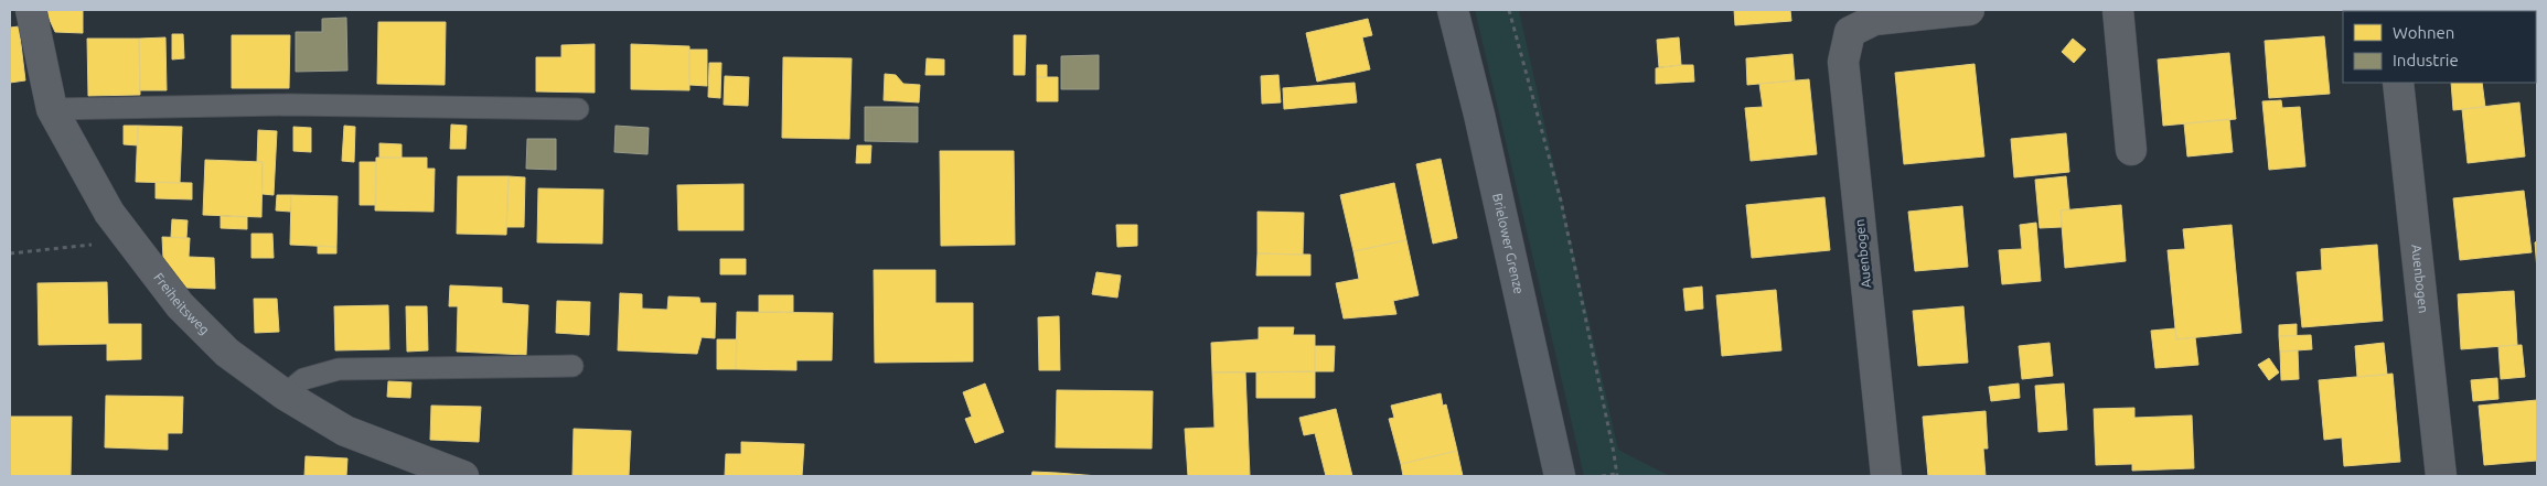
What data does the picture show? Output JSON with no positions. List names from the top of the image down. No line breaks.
{"streets":{"main road":["Brielower Grenze"],"street":["Auenbogen","Freiheitsweg"]},"legend":["Wohnen","Industrie"]}
